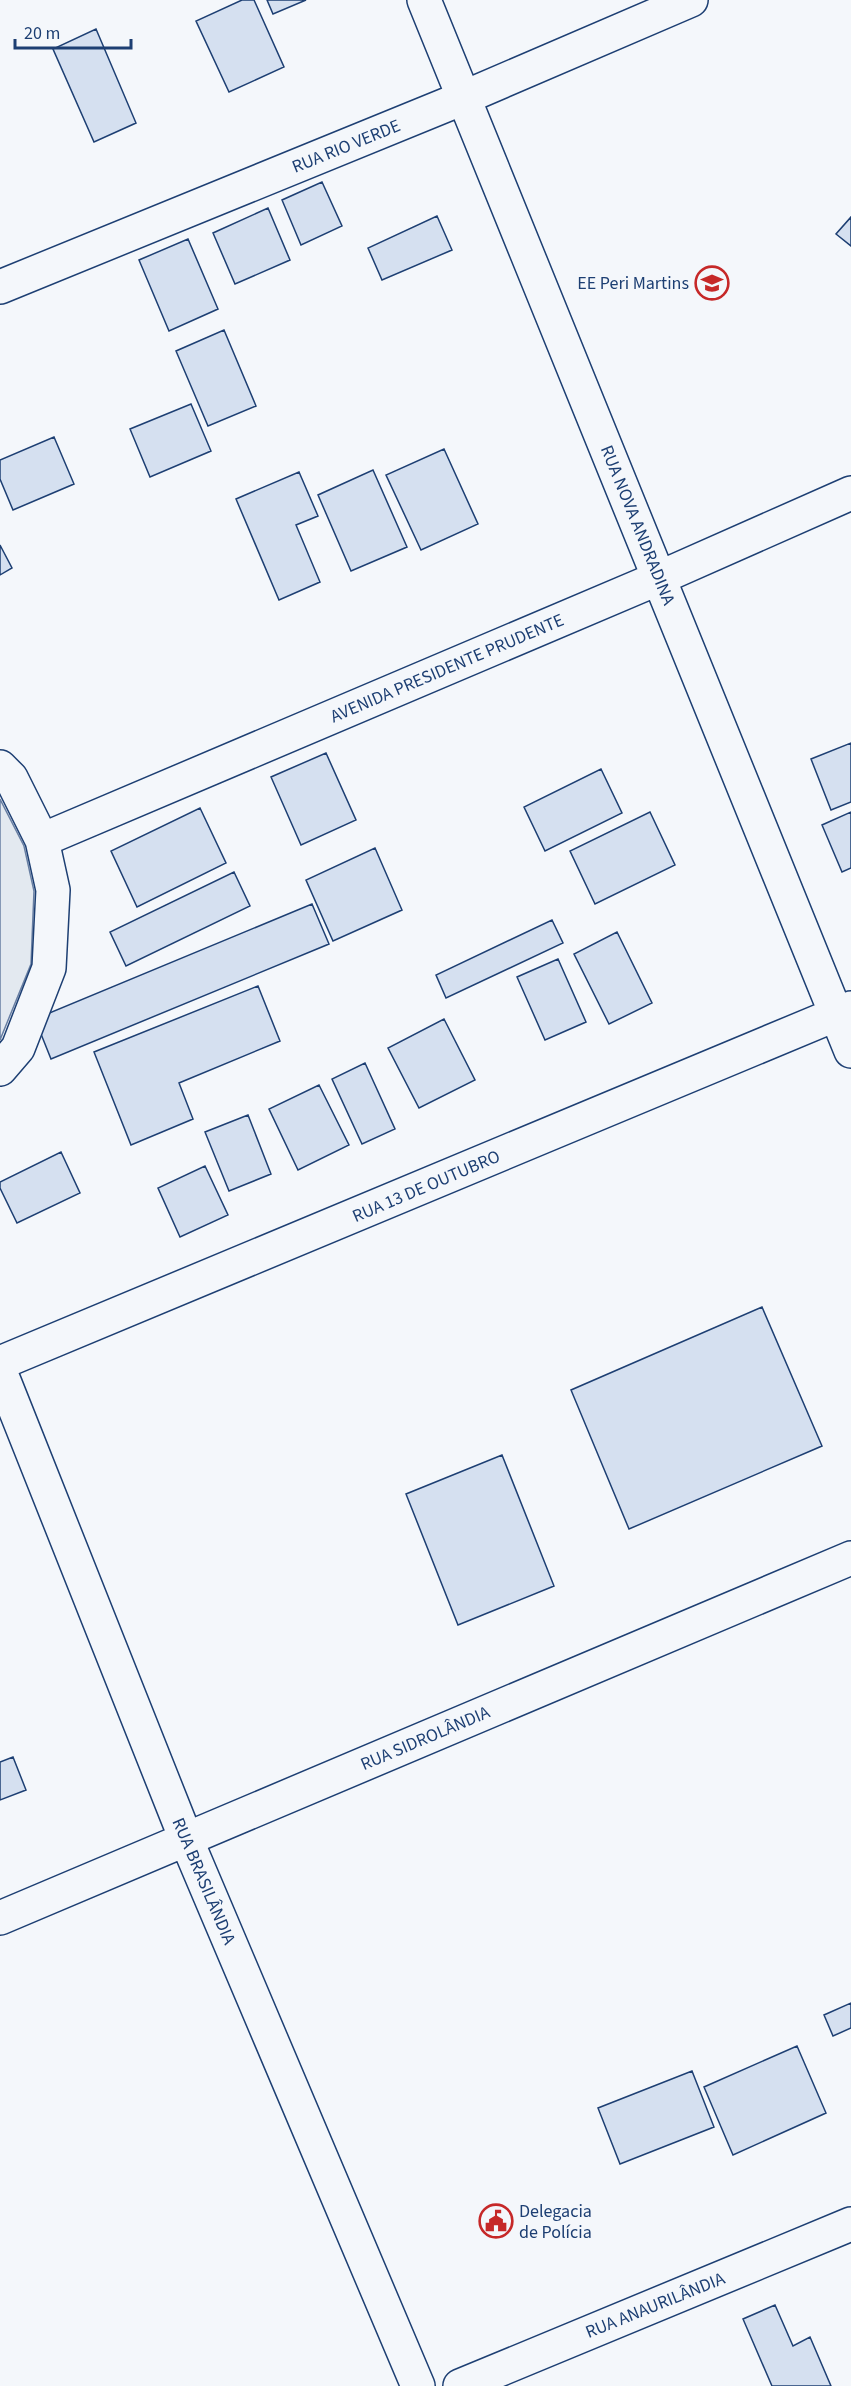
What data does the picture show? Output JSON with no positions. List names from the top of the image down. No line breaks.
{"streets":{"street":["RUA RIO VERDE","RUA NOVA ANDRADINA","AVENIDA PRESIDENTE PRUDENTE","RUA 13 DE OUTUBRO","RUA SIDROLÂNDIA","RUA BRASILÂNDIA","RUA ANAURILÂNDIA"]},"crossings":[["RUA RIO VERDE","RUA NOVA ANDRADINA"],["RUA NOVA ANDRADINA","AVENIDA PRESIDENTE PRUDENTE"],["RUA NOVA ANDRADINA","RUA 13 DE OUTUBRO"],["RUA SIDROLÂNDIA","RUA BRASILÂNDIA"]],"places":{"school or university":["EE Peri Martins"],"public building":["Delegacia de Polícia"]},"scale_bar":"20 m"}
